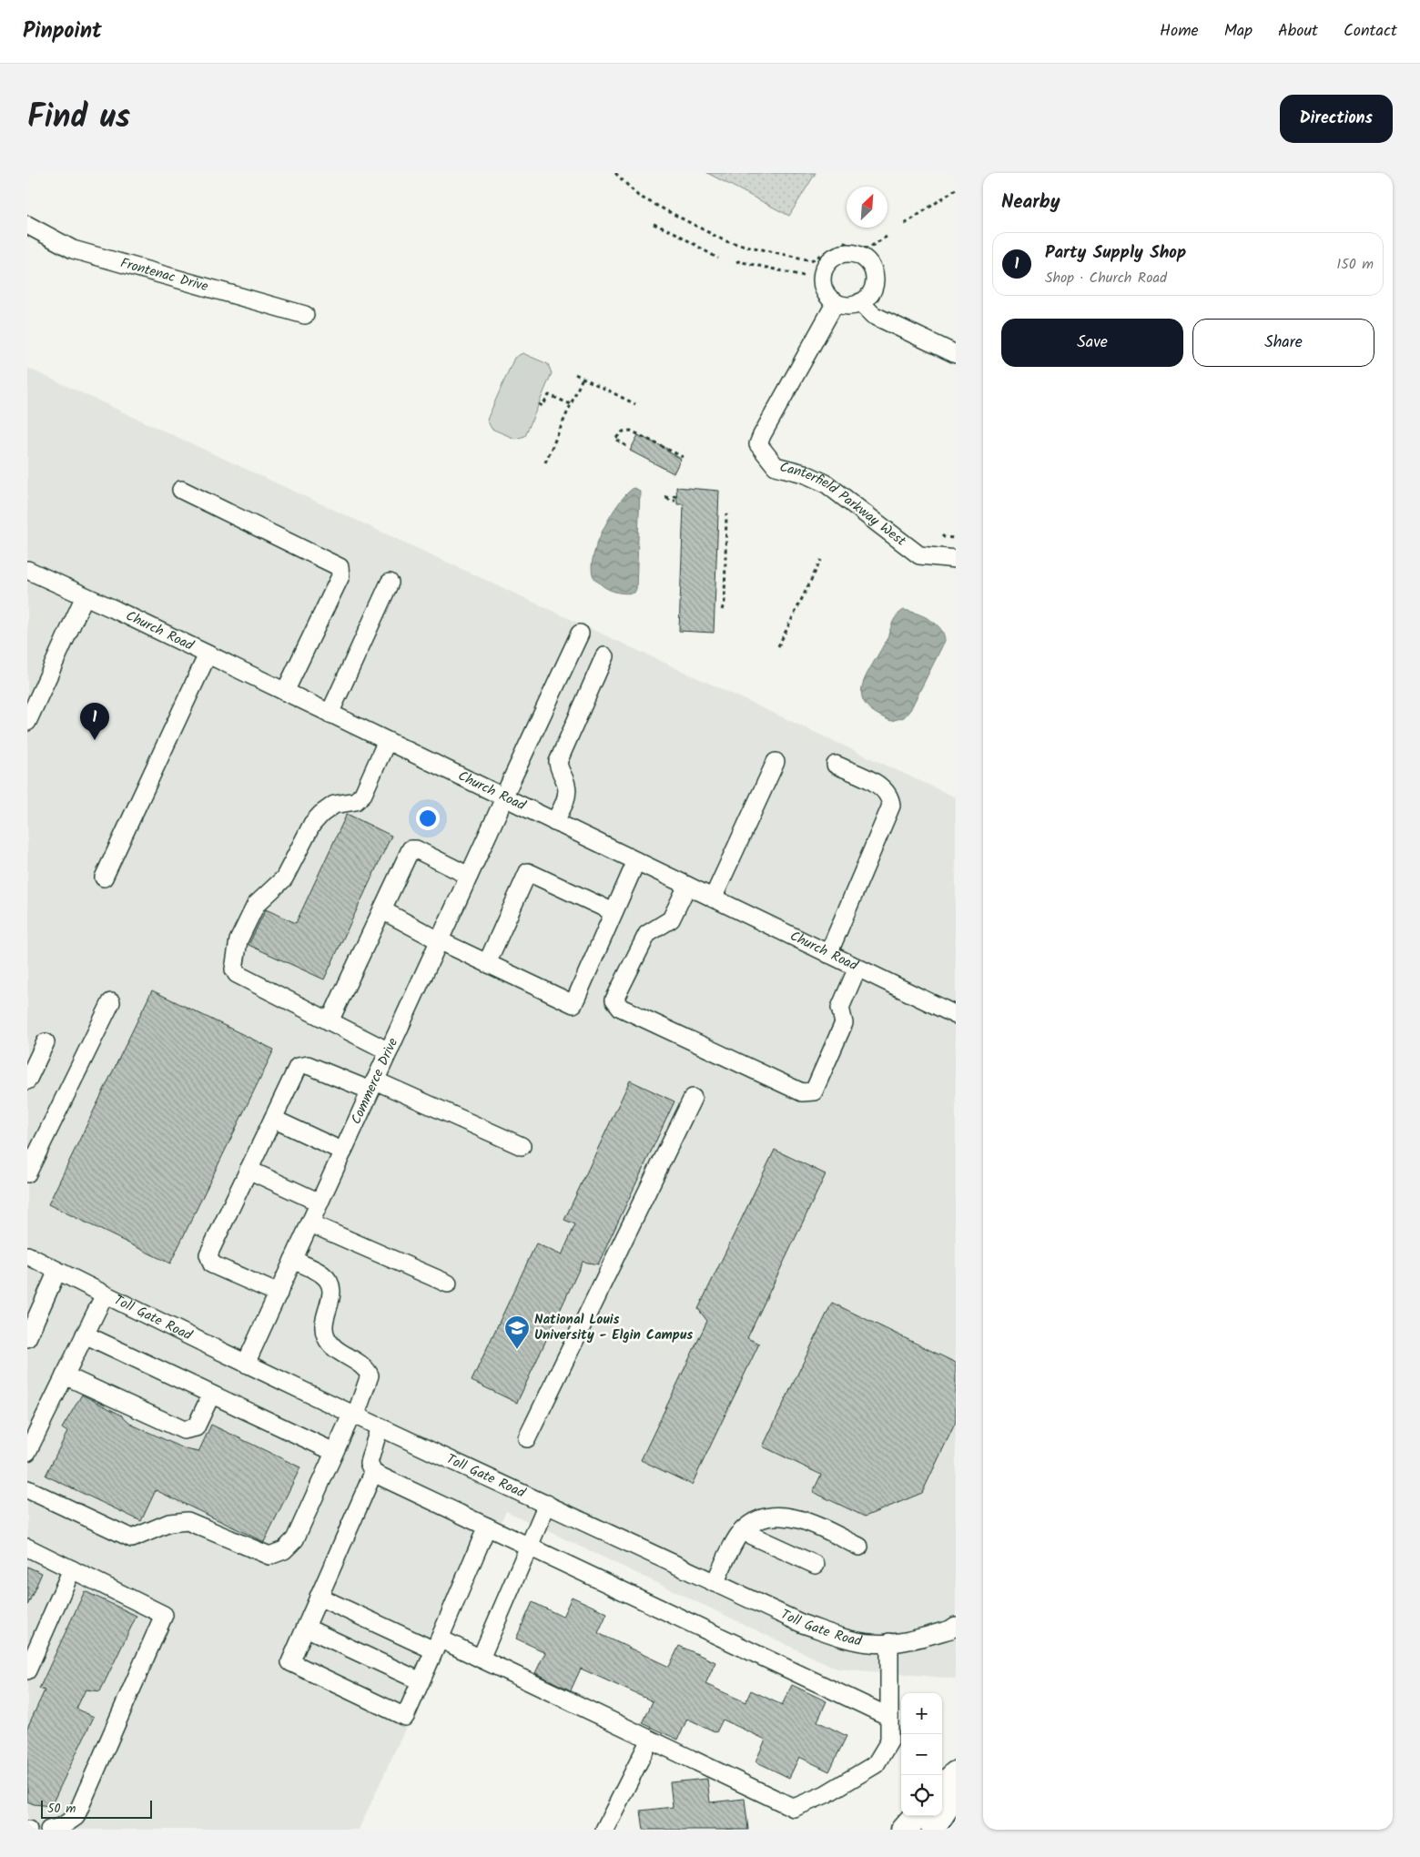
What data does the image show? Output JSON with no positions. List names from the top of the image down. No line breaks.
{"streets":{"street":["Frontenac Drive","Canterfield Parkway West","Church Road","Commerce Drive","Toll Gate Road"]},"crossings":[["Church Road","Commerce Drive"],["Commerce Drive","Toll Gate Road"]],"places":{"school or university":["National Louis University - Elgin Campus"]},"scale_bar":"50 m","north":"top right","page":{"header":"Pinpoint","nav":["Home","Map","About","Contact"],"title":"Find us","buttons":["Directions",["Save","Share"]],"heading":"Nearby","list":[{"mark":"1","name":"Party Supply Shop","note":"Shop · Church Road","value":"150 m"}],"pins":"1","map_buttons":["+","−"],"scale":"50 m"}}
